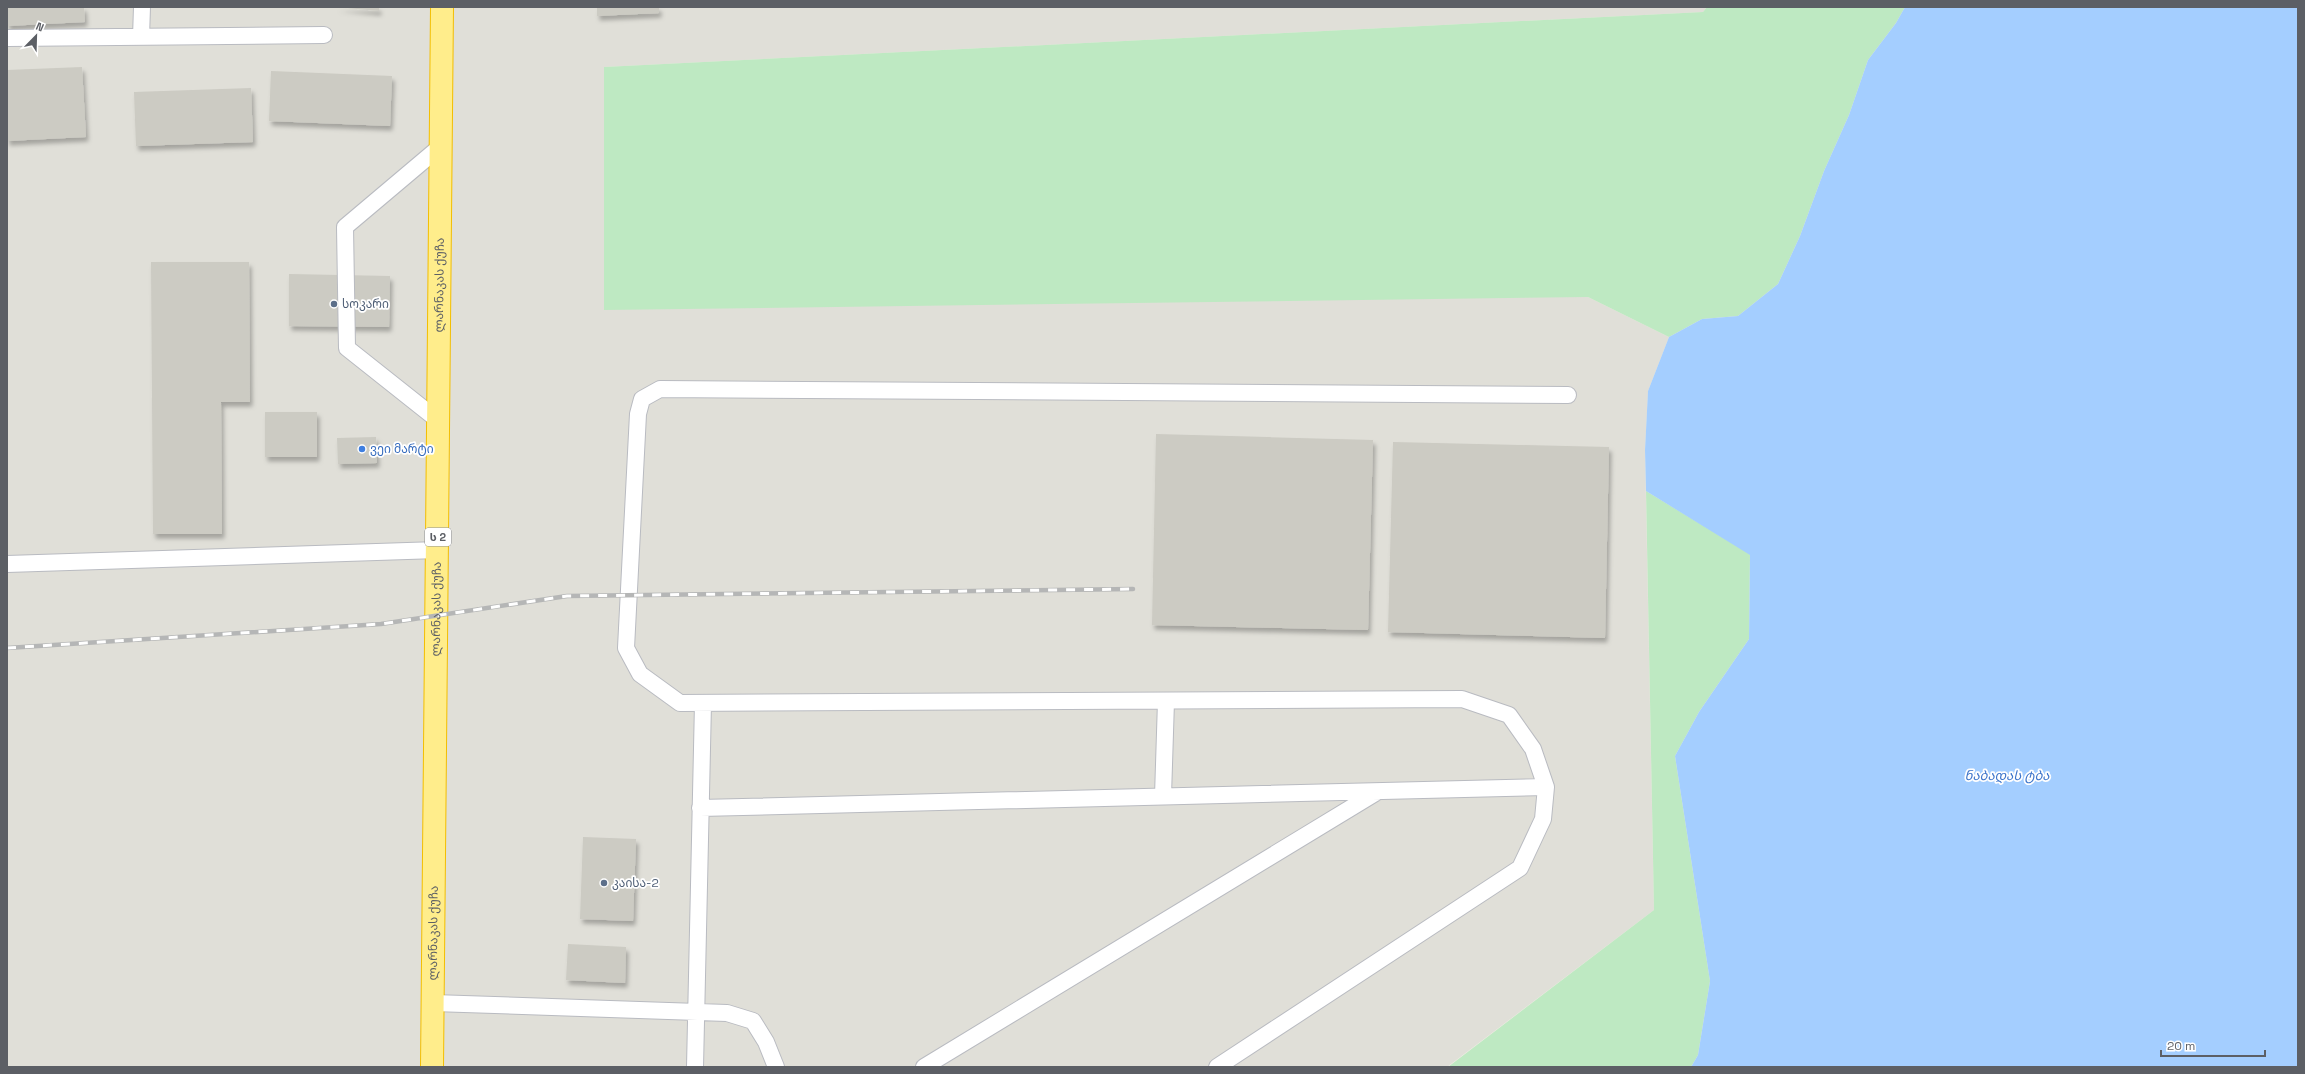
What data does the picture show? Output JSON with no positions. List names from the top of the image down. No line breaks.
{"streets":{"highway":["ლარნაკას ქუჩა","ს 2"]},"water":["ნაბადას ტბა"],"places":["სოკარი","ვეი მარტი","კაისა-2"],"scale_bar":"20 m","north":"top right"}
